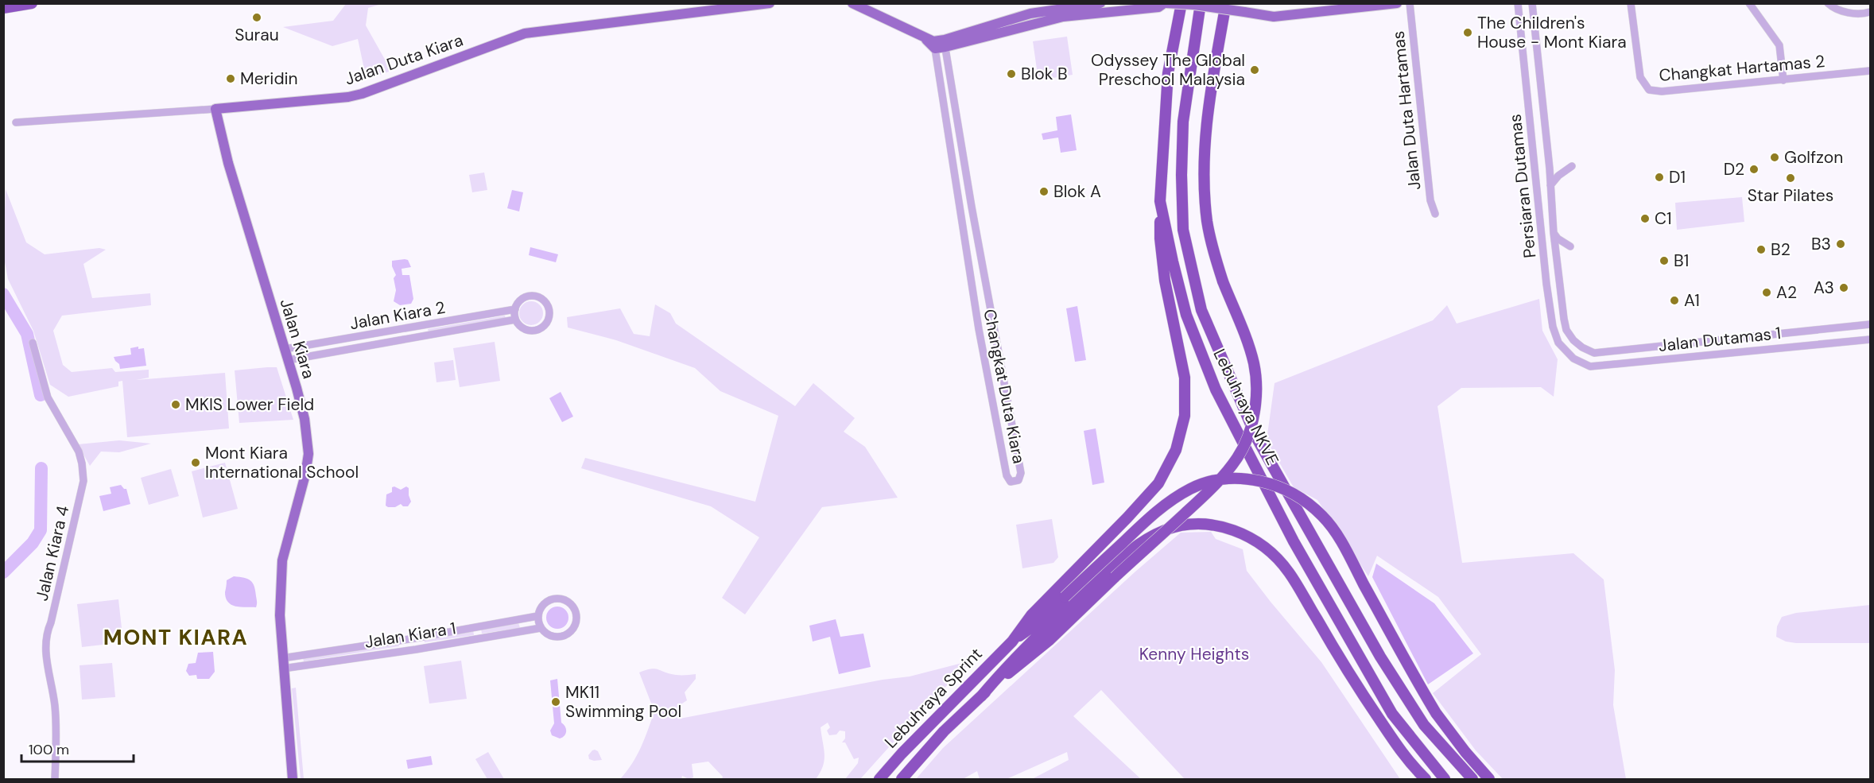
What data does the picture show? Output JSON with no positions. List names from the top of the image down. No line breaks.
{"streets":{"highway":["Lebuhraya NKVE","Lebuhraya Sprint"],"main road":["Jalan Duta Kiara","Jalan Kiara"],"street":["Changkat Hartamas 2","Jalan Duta Hartamas","Persiaran Dutamas","Jalan Kiara 2","Jalan Dutamas 1","Changkat Duta Kiara","Jalan Kiara 4","Jalan Kiara 1"]},"crossings":[["Jalan Duta Kiara","Jalan Kiara"],["Persiaran Dutamas","Jalan Dutamas 1"],["Jalan Kiara 2","Jalan Kiara"],["Jalan Kiara","Jalan Kiara 1"]],"districts":["MONT KIARA"],"parks":["Kenny Heights"],"places":["Surau","The Children's House - Mont Kiara","Odyssey The Global Preschool Malaysia","Blok B","Meridin","Golfzon","D2","D1","Star Pilates","Blok A","C1","B3","B2","B1","A3","A2","A1","MKIS Lower Field","Mont Kiara International School","MK11 Swimming Pool"],"scale_bar":"100 m"}
